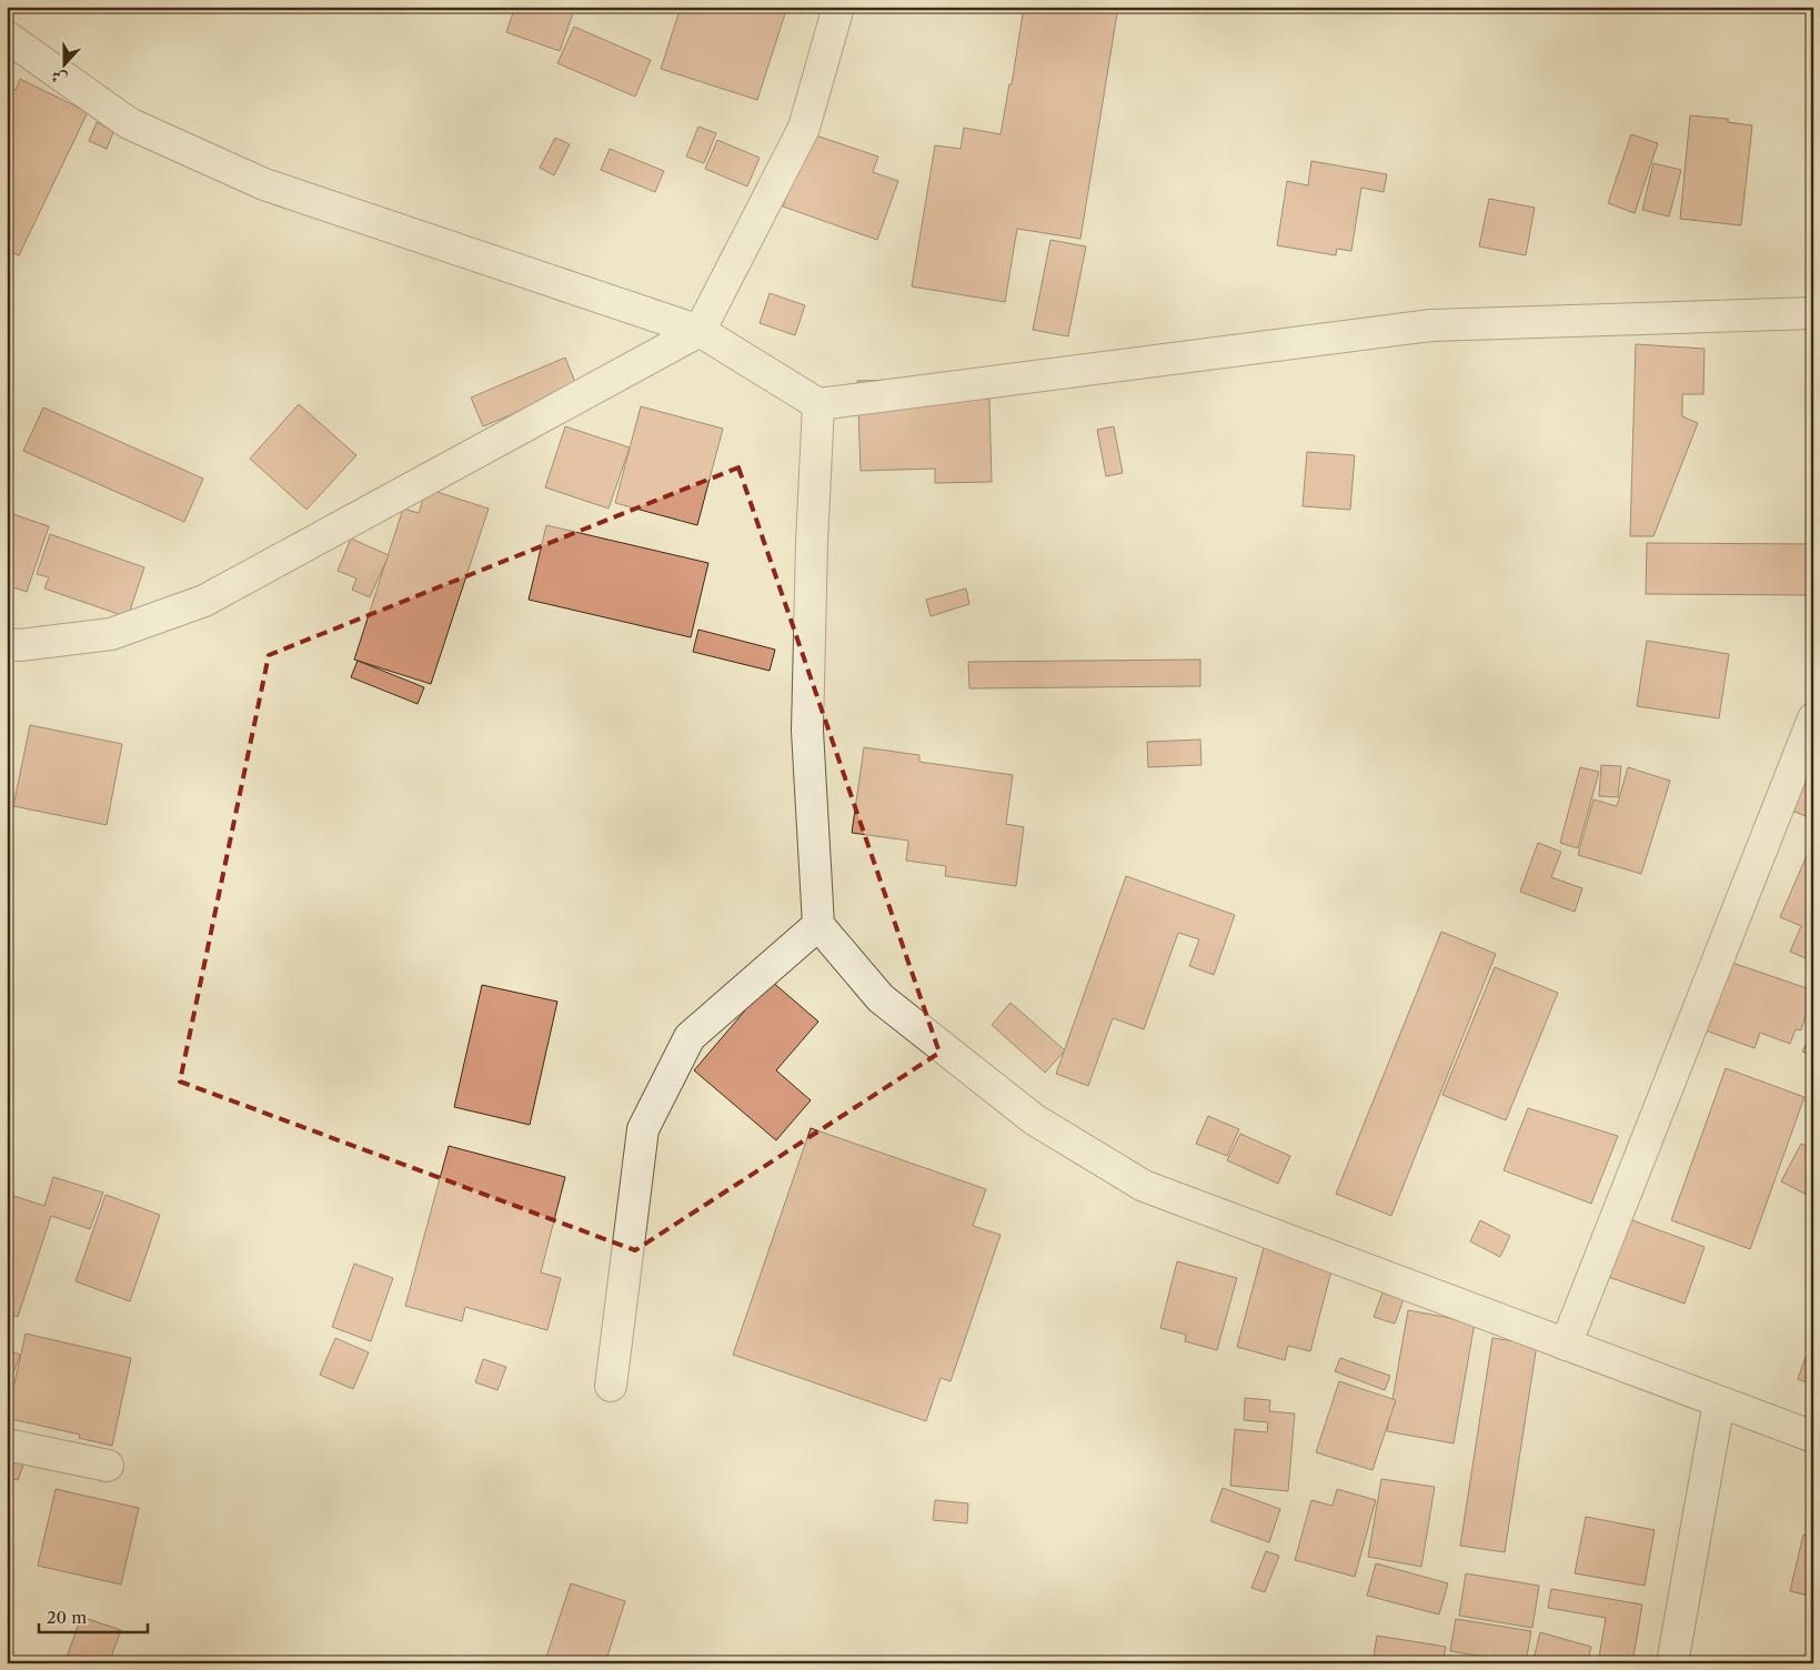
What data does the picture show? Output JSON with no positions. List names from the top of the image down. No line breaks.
{"scale_bar":"20 m","north":"bottom"}
